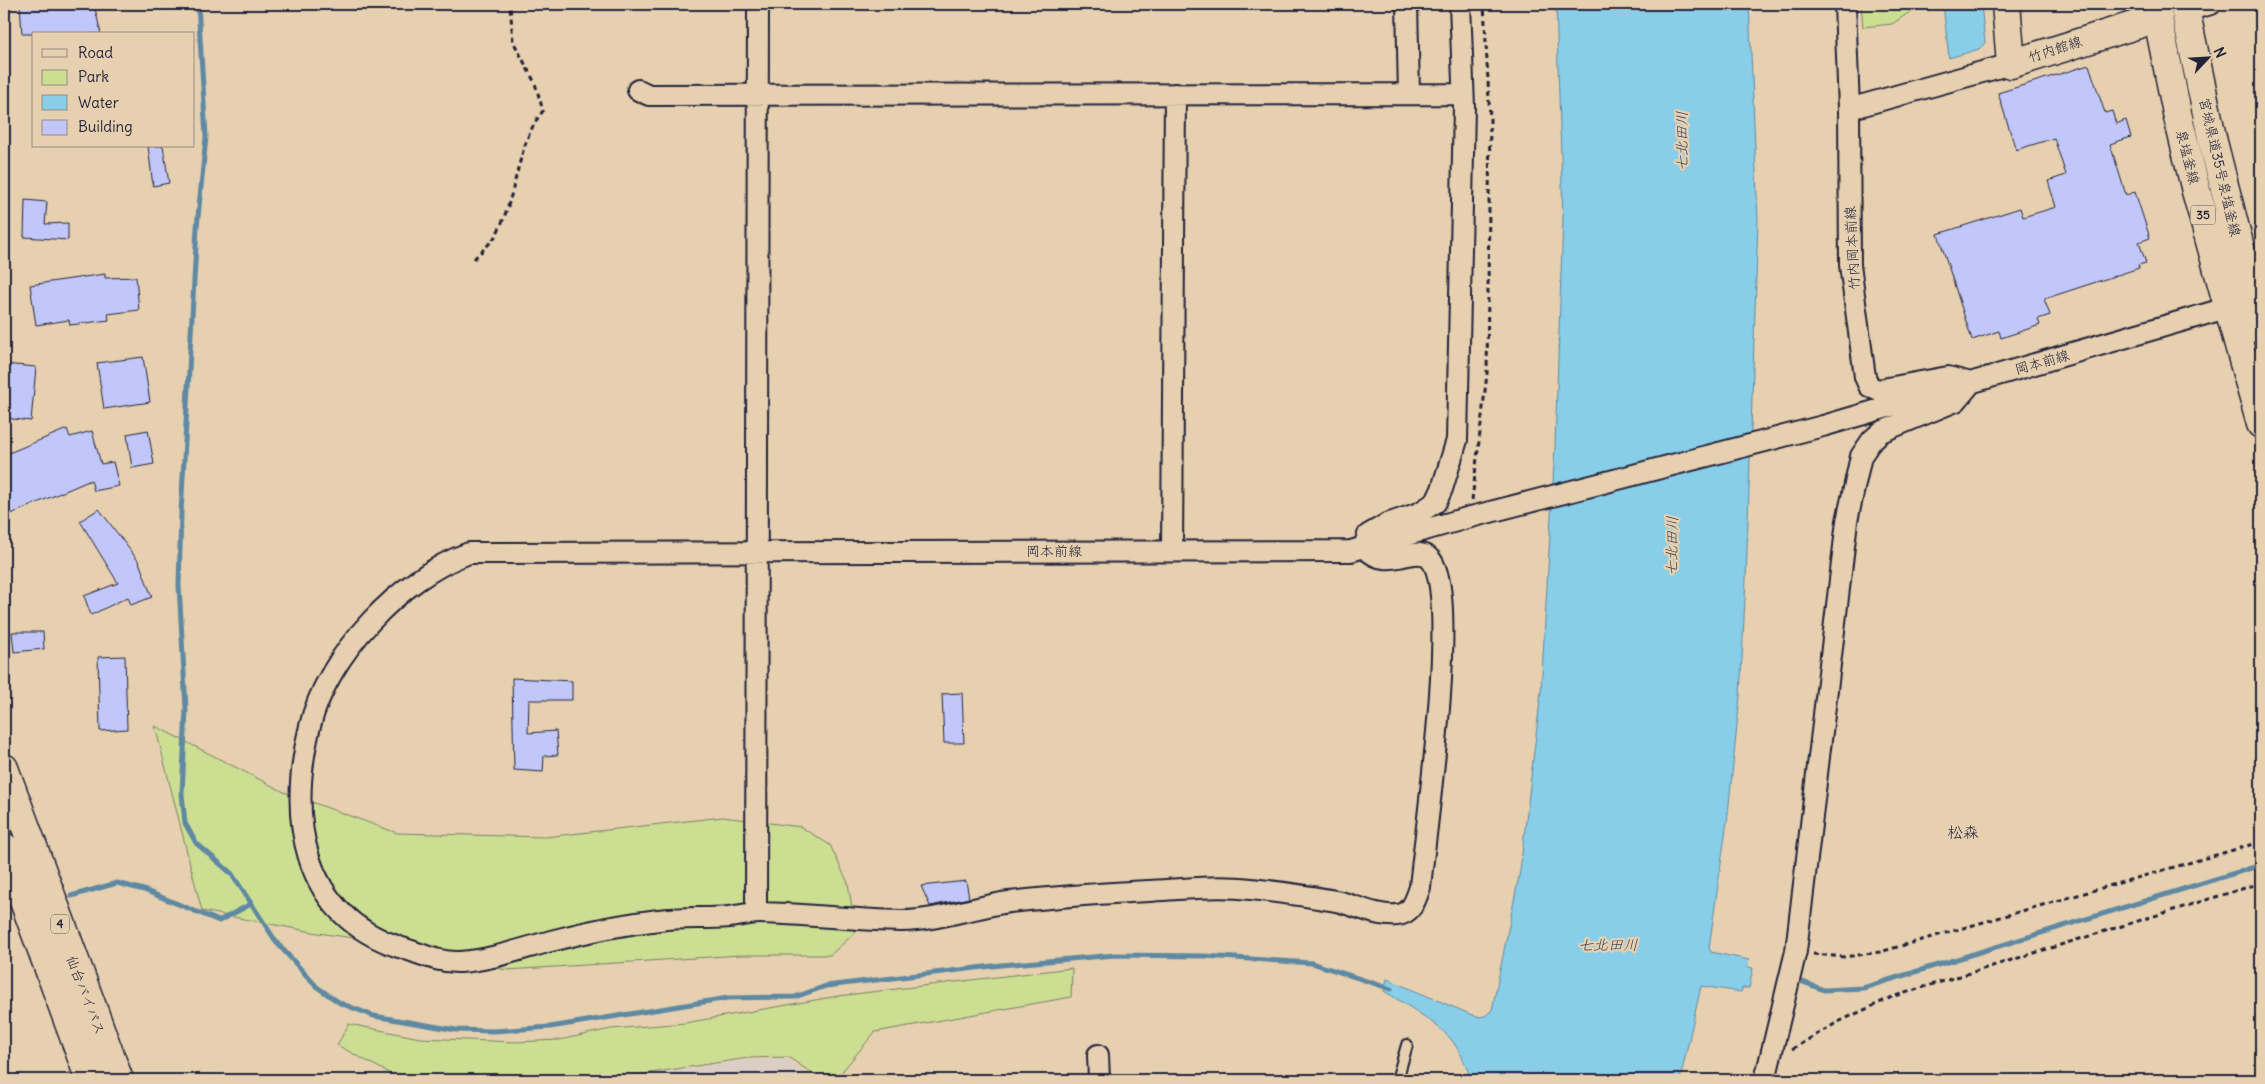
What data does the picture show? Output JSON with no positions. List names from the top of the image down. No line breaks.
{"streets":{"main road":["竹内館線","泉塩釜線","宮城県道35号泉塩釜線","35","4","仙台バイパス"],"street":["竹内岡本前線","岡本前線"]},"crossings":[["竹内館線","泉塩釜線"],["泉塩釜線","宮城県道35号泉塩釜線"],["泉塩釜線","岡本前線"],["宮城県道35号泉塩釜線","岡本前線"],["竹内岡本前線","岡本前線"]],"districts":["松森"],"water":["七北田川"],"legend":["Road","Park","Water","Building"],"north":"top right"}
